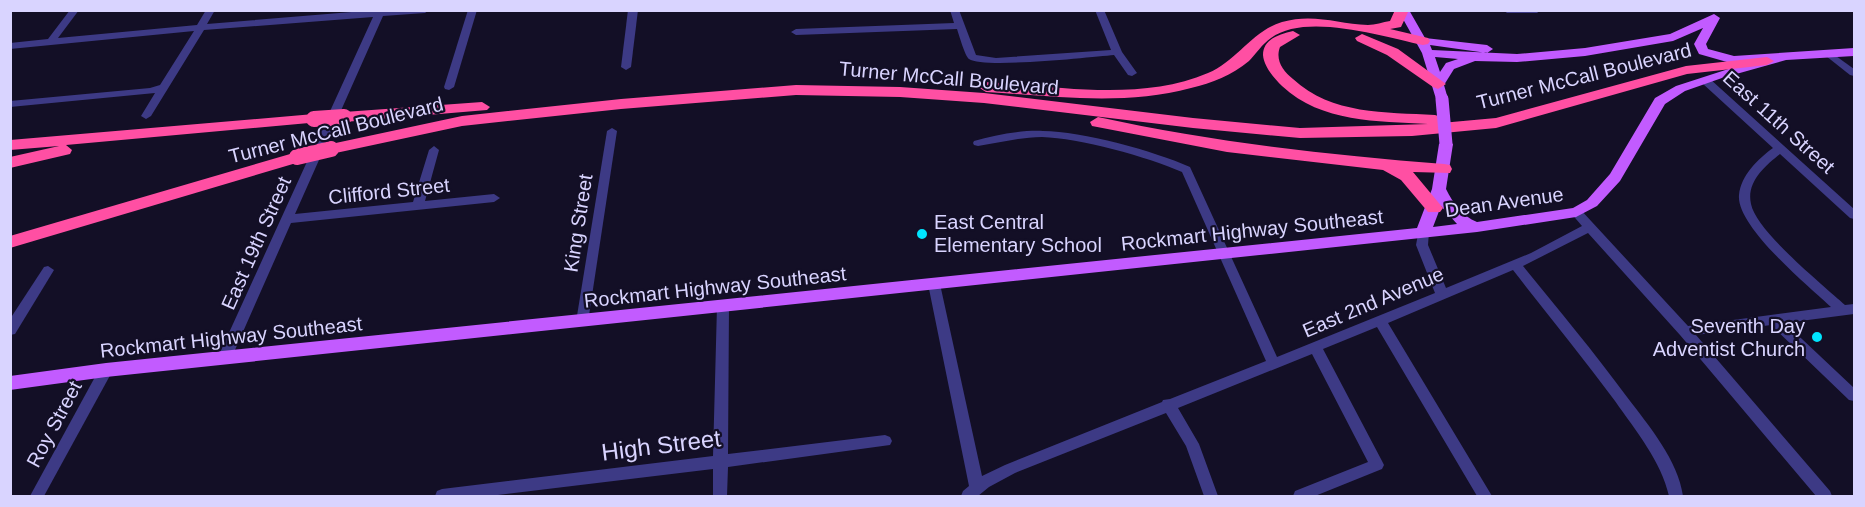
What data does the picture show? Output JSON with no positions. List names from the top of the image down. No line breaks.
{"streets":{"highway":["Turner McCall Boulevard"],"main road":["Dean Avenue","Rockmart Highway Southeast"],"street":["East 11th Street","Clifford Street","King Street","East 19th Street","East 2nd Avenue","Roy Street","High Street"]},"crossings":[["Turner McCall Boulevard","Dean Avenue"],["East 11th Street","Dean Avenue"],["Clifford Street","East 19th Street"],["Dean Avenue","Rockmart Highway Southeast"],["King Street","Rockmart Highway Southeast"],["Rockmart Highway Southeast","East 19th Street"],["Rockmart Highway Southeast","Roy Street"]],"places":["East Central Elementary School","Seventh Day Adventist Church"]}
